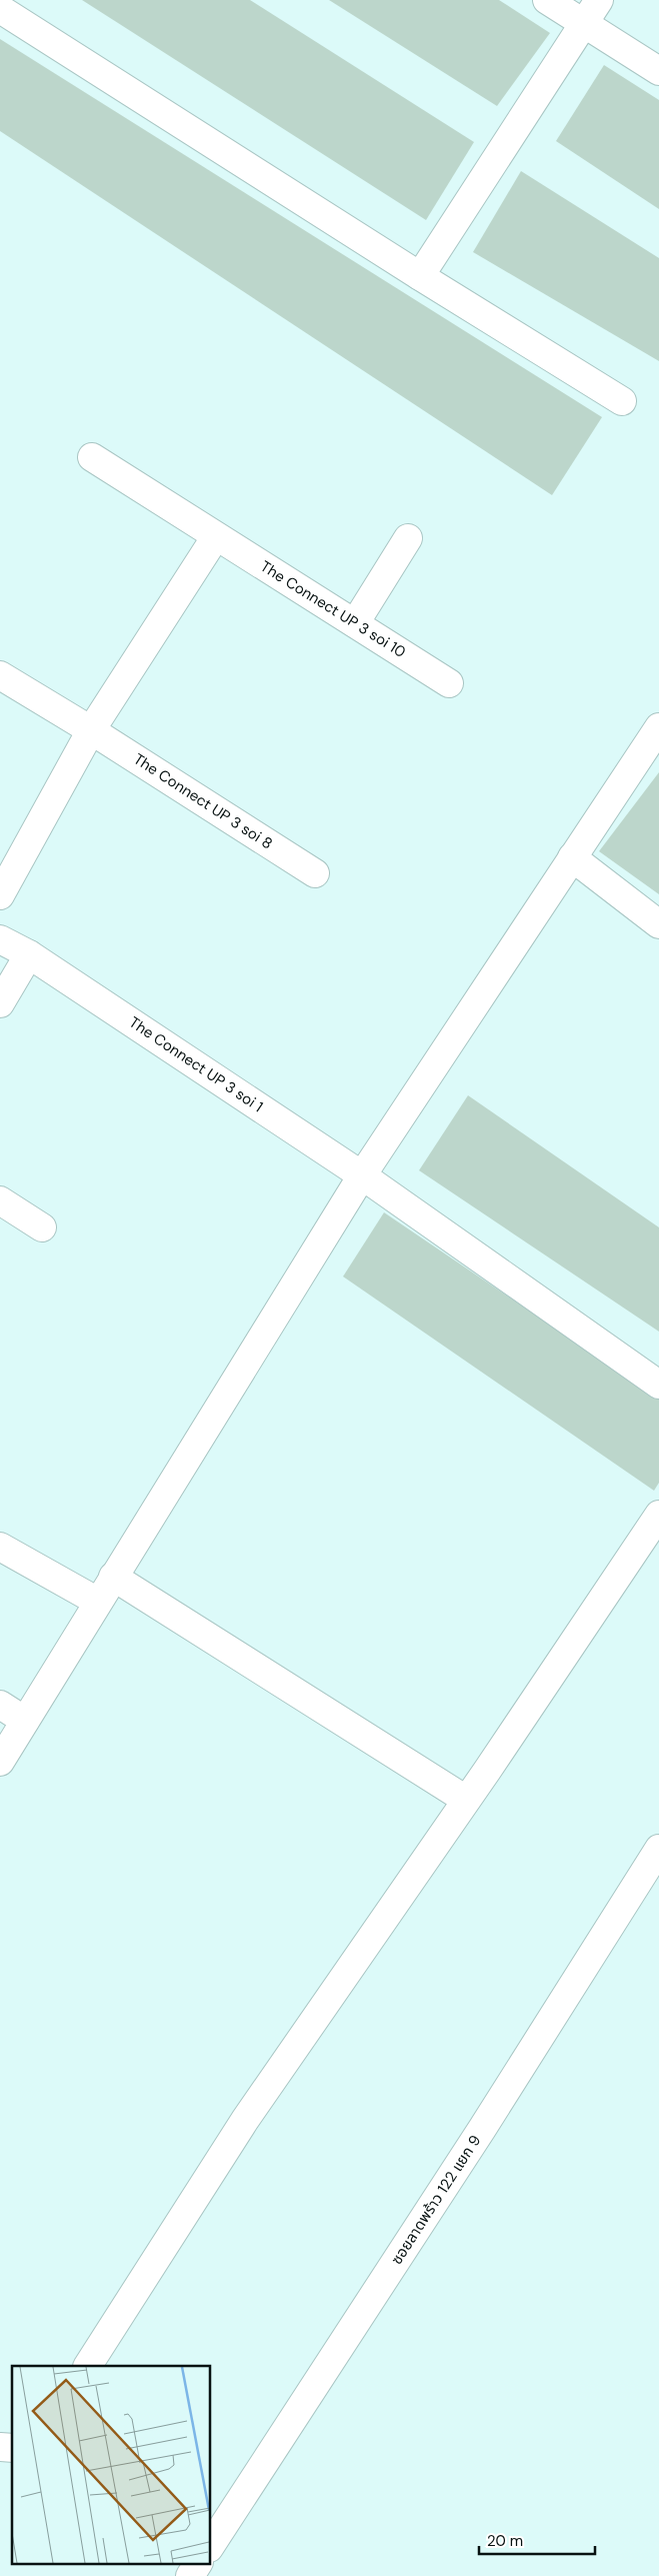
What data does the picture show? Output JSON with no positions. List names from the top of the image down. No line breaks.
{"streets":{"street":["The Connect UP 3 soi 10","The Connect UP 3 soi 8","The Connect UP 3 soi 1","ซอยลาดพร้าว 122 แยก 9"]},"scale_bar":"20 m"}
